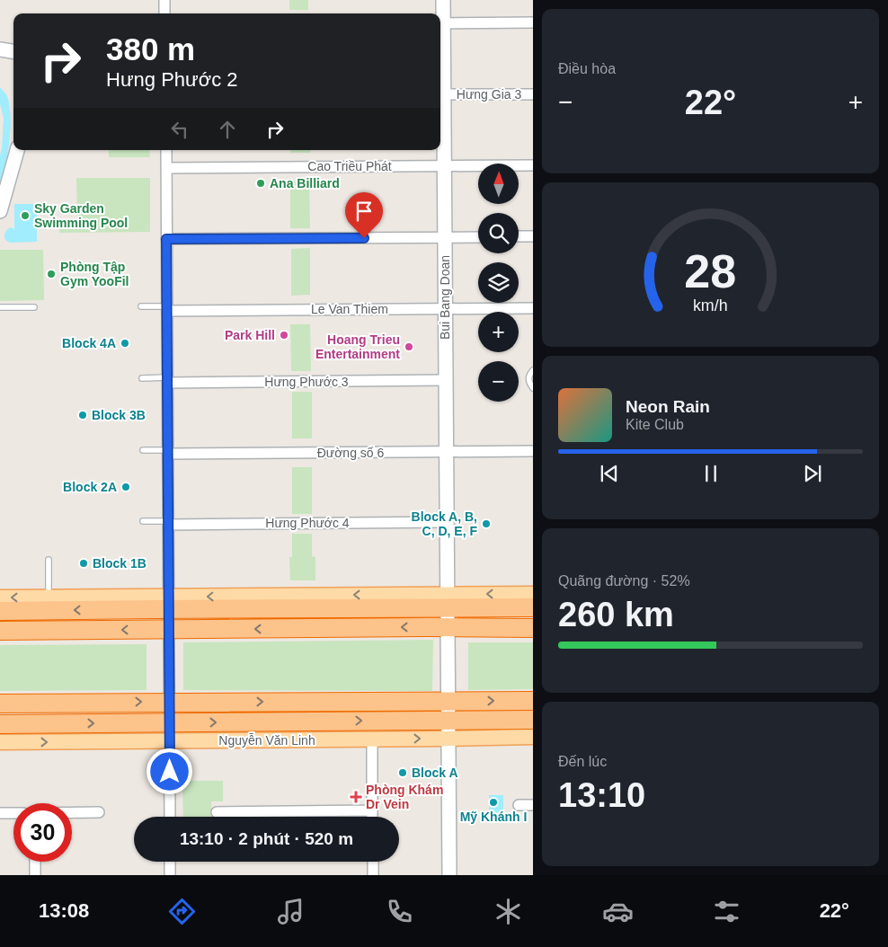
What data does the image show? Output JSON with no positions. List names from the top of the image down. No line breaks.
{"streets":{"highway":["Nguyễn Văn Linh"],"street":["Hưng Gia 3","Cao Triều Phát","Bui Bang Doan","Le Van Thiem","Hưng Phước 3","Đường số 6","Hưng Phước 4"]},"crossings":[["Hưng Gia 3","Bui Bang Doan"],["Cao Triều Phát","Bui Bang Doan"],["Bui Bang Doan","Le Van Thiem"],["Bui Bang Doan","Hưng Phước 3"],["Bui Bang Doan","Đường số 6"],["Bui Bang Doan","Hưng Phước 4"],["Bui Bang Doan","Nguyễn Văn Linh"]],"places":{"other":["Ana Billiard","Sky Garden Swimming Pool","Phòng Tập Gym YooFil","Park Hill","Block 4A","Hoang Trieu Entertainment","Block 3B","Block 2A","Block A, B, C, D, E, F","Block 1B","Block A","Mỹ Khánh I"],"health":["Phòng Khám Dr Vein"]},"north":"top","page":{"tile":["Điều hòa",["Quãng đường · 52%","260 km"],["Đến lúc","13:10"]],"turn":["380 m","Hưng Phước 2"],"heat":["−","22°","+"],"map_buttons":["+","−"],"song":["Neon Rain","Kite Club"],"limit":"30","trip":"13:10 · 2 phút · 520 m","tabs":["13:08","22°"],"gauge":["28","km/h"]}}
